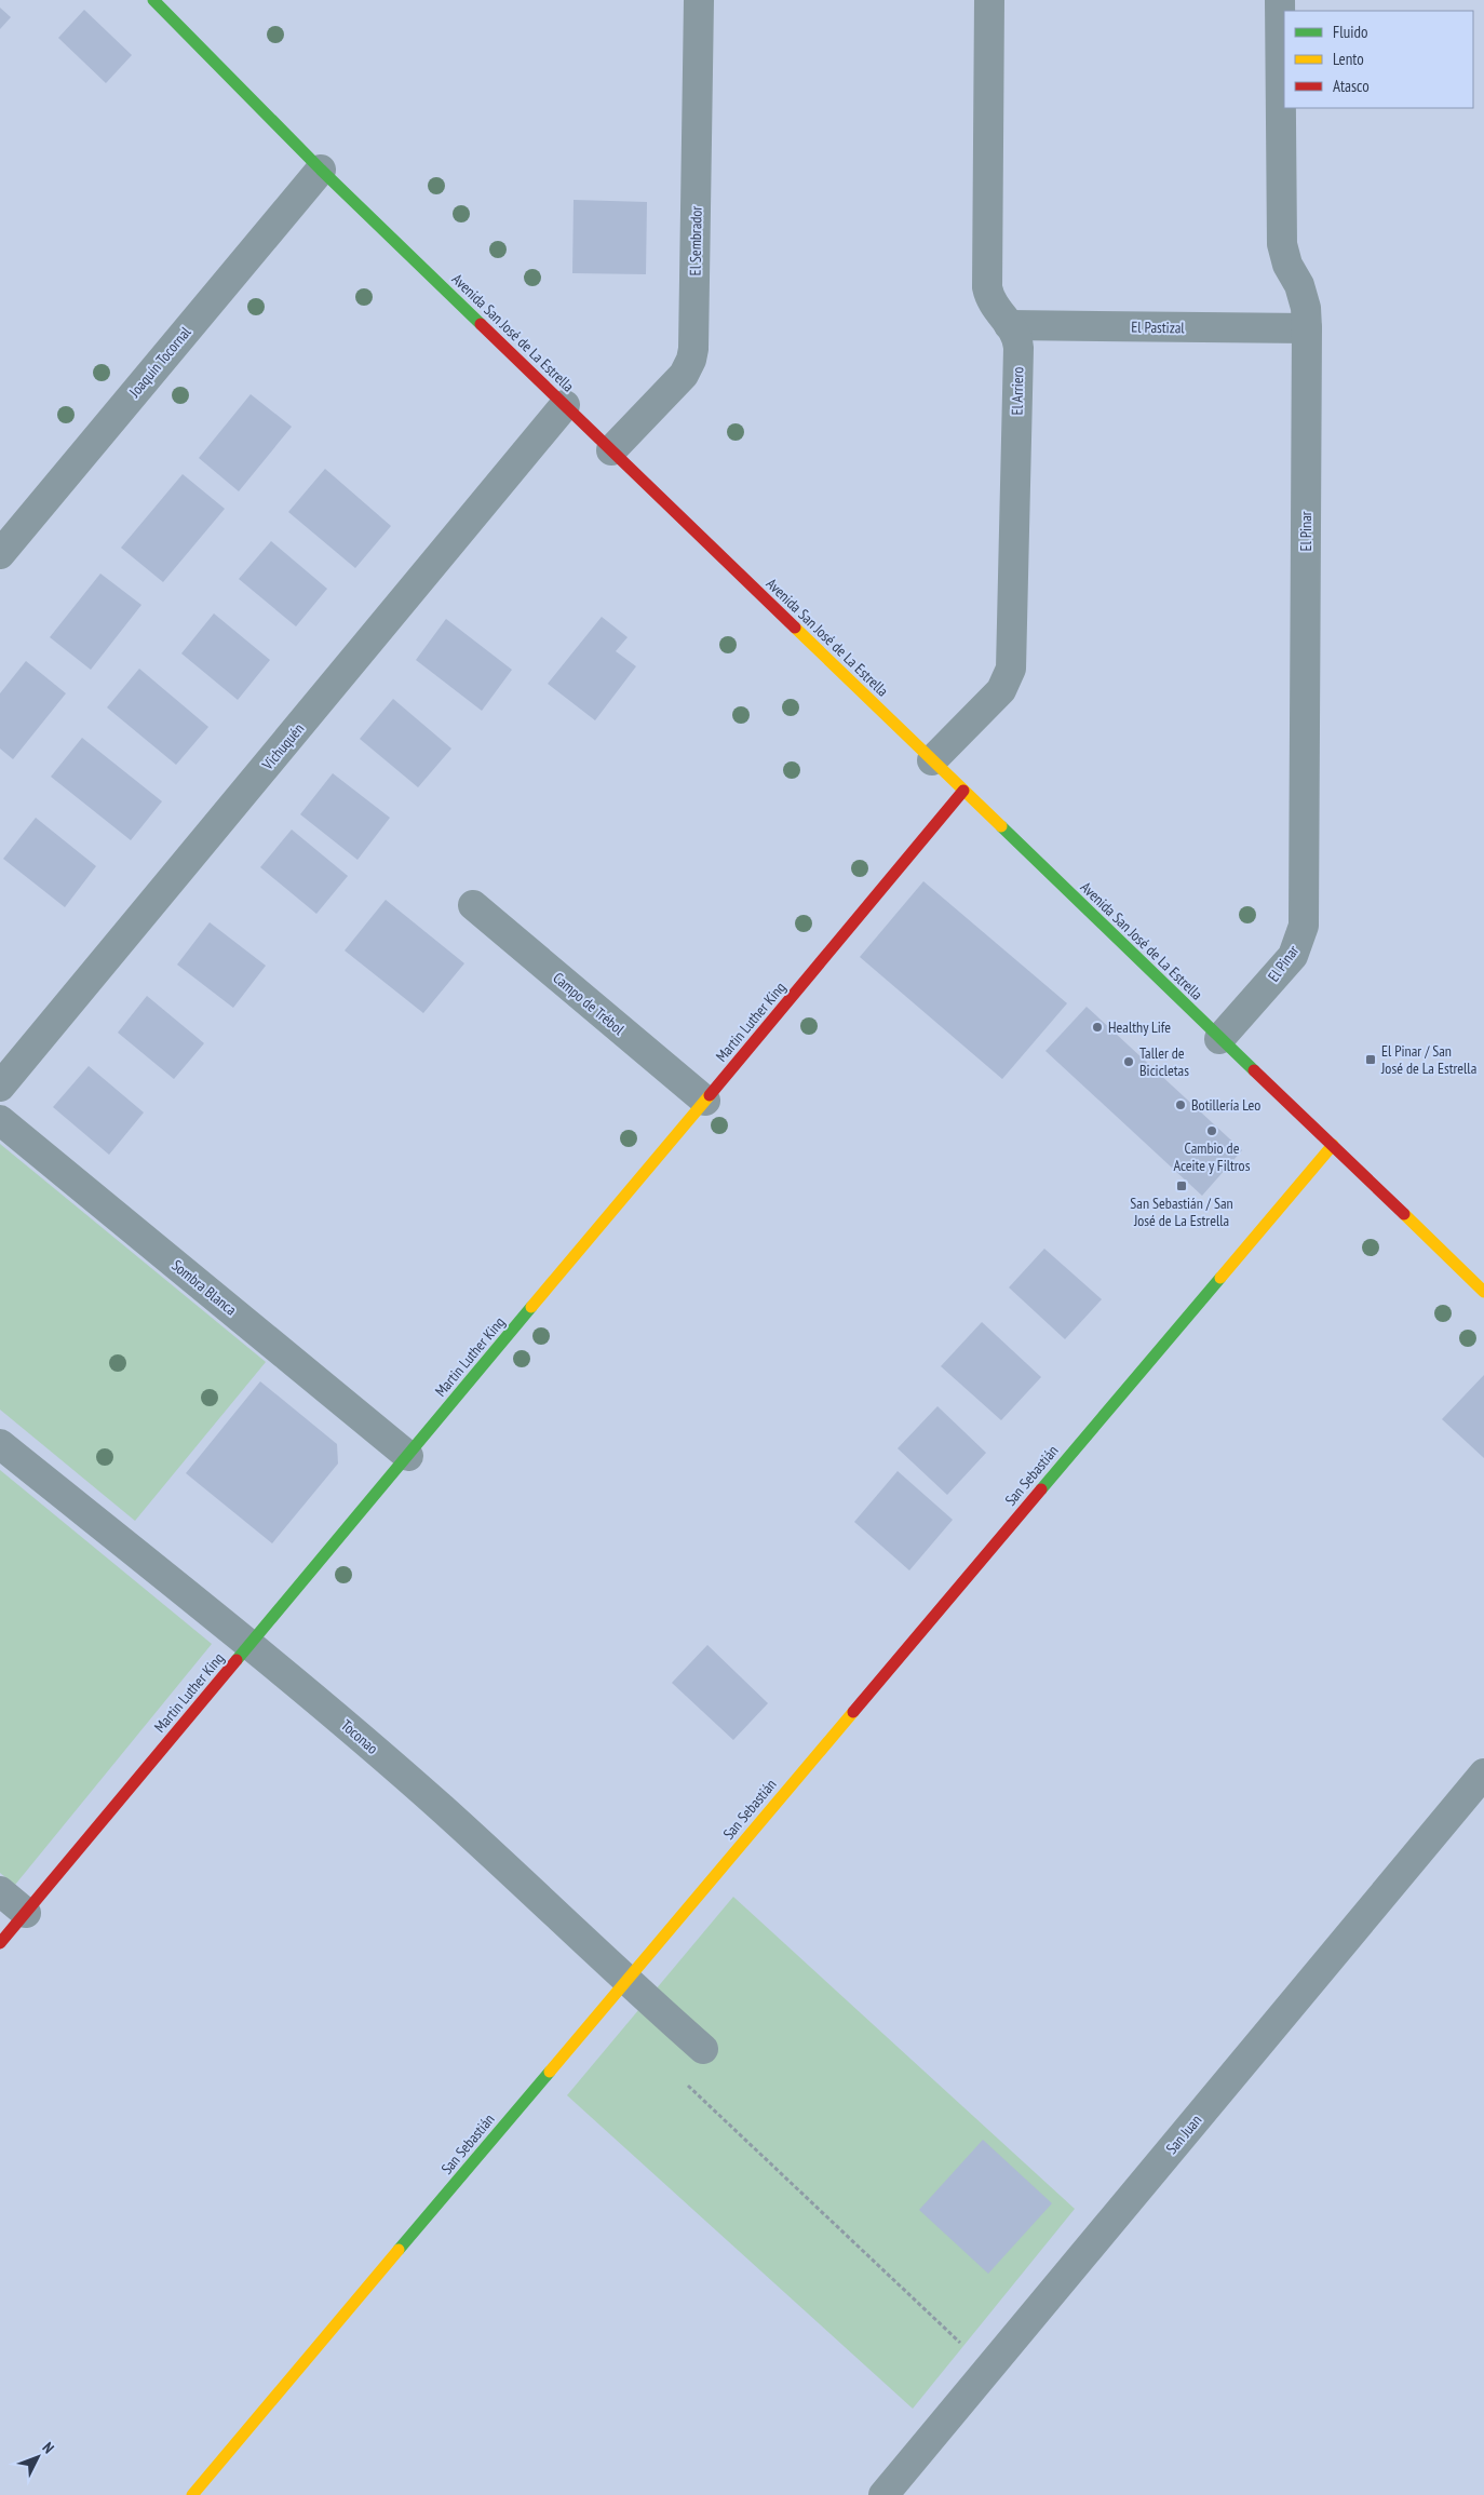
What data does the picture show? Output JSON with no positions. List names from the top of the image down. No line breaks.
{"streets":{"street":["El Sembrador","El Pastizal","Avenida San José de La Estrella","Joaquín Tocornal","El Arriero","El Pinar","Vichuquén","Campo de Trébol","Martin Luther King","Sombra Blanca","San Sebastián","Toconao","San Juan"]},"crossings":[["El Sembrador","Avenida San José de La Estrella"],["El Pastizal","El Arriero"],["El Pastizal","El Pinar"],["Avenida San José de La Estrella","Joaquín Tocornal"],["Avenida San José de La Estrella","El Arriero"],["Avenida San José de La Estrella","El Pinar"],["Avenida San José de La Estrella","Vichuquén"],["Avenida San José de La Estrella","Martin Luther King"],["Avenida San José de La Estrella","San Sebastián"],["Campo de Trébol","Martin Luther King"],["Martin Luther King","Sombra Blanca"],["Martin Luther King","Toconao"],["San Sebastián","Toconao"]],"places":{"other":["Healthy Life","Taller de Bicicletas","Botillería Leo","Cambio de Aceite y Filtros"],"transit":["El Pinar / San José de La Estrella","San Sebastián / San José de La Estrella"]},"legend":["Fluido","Lento","Atasco"],"north":"top right"}
